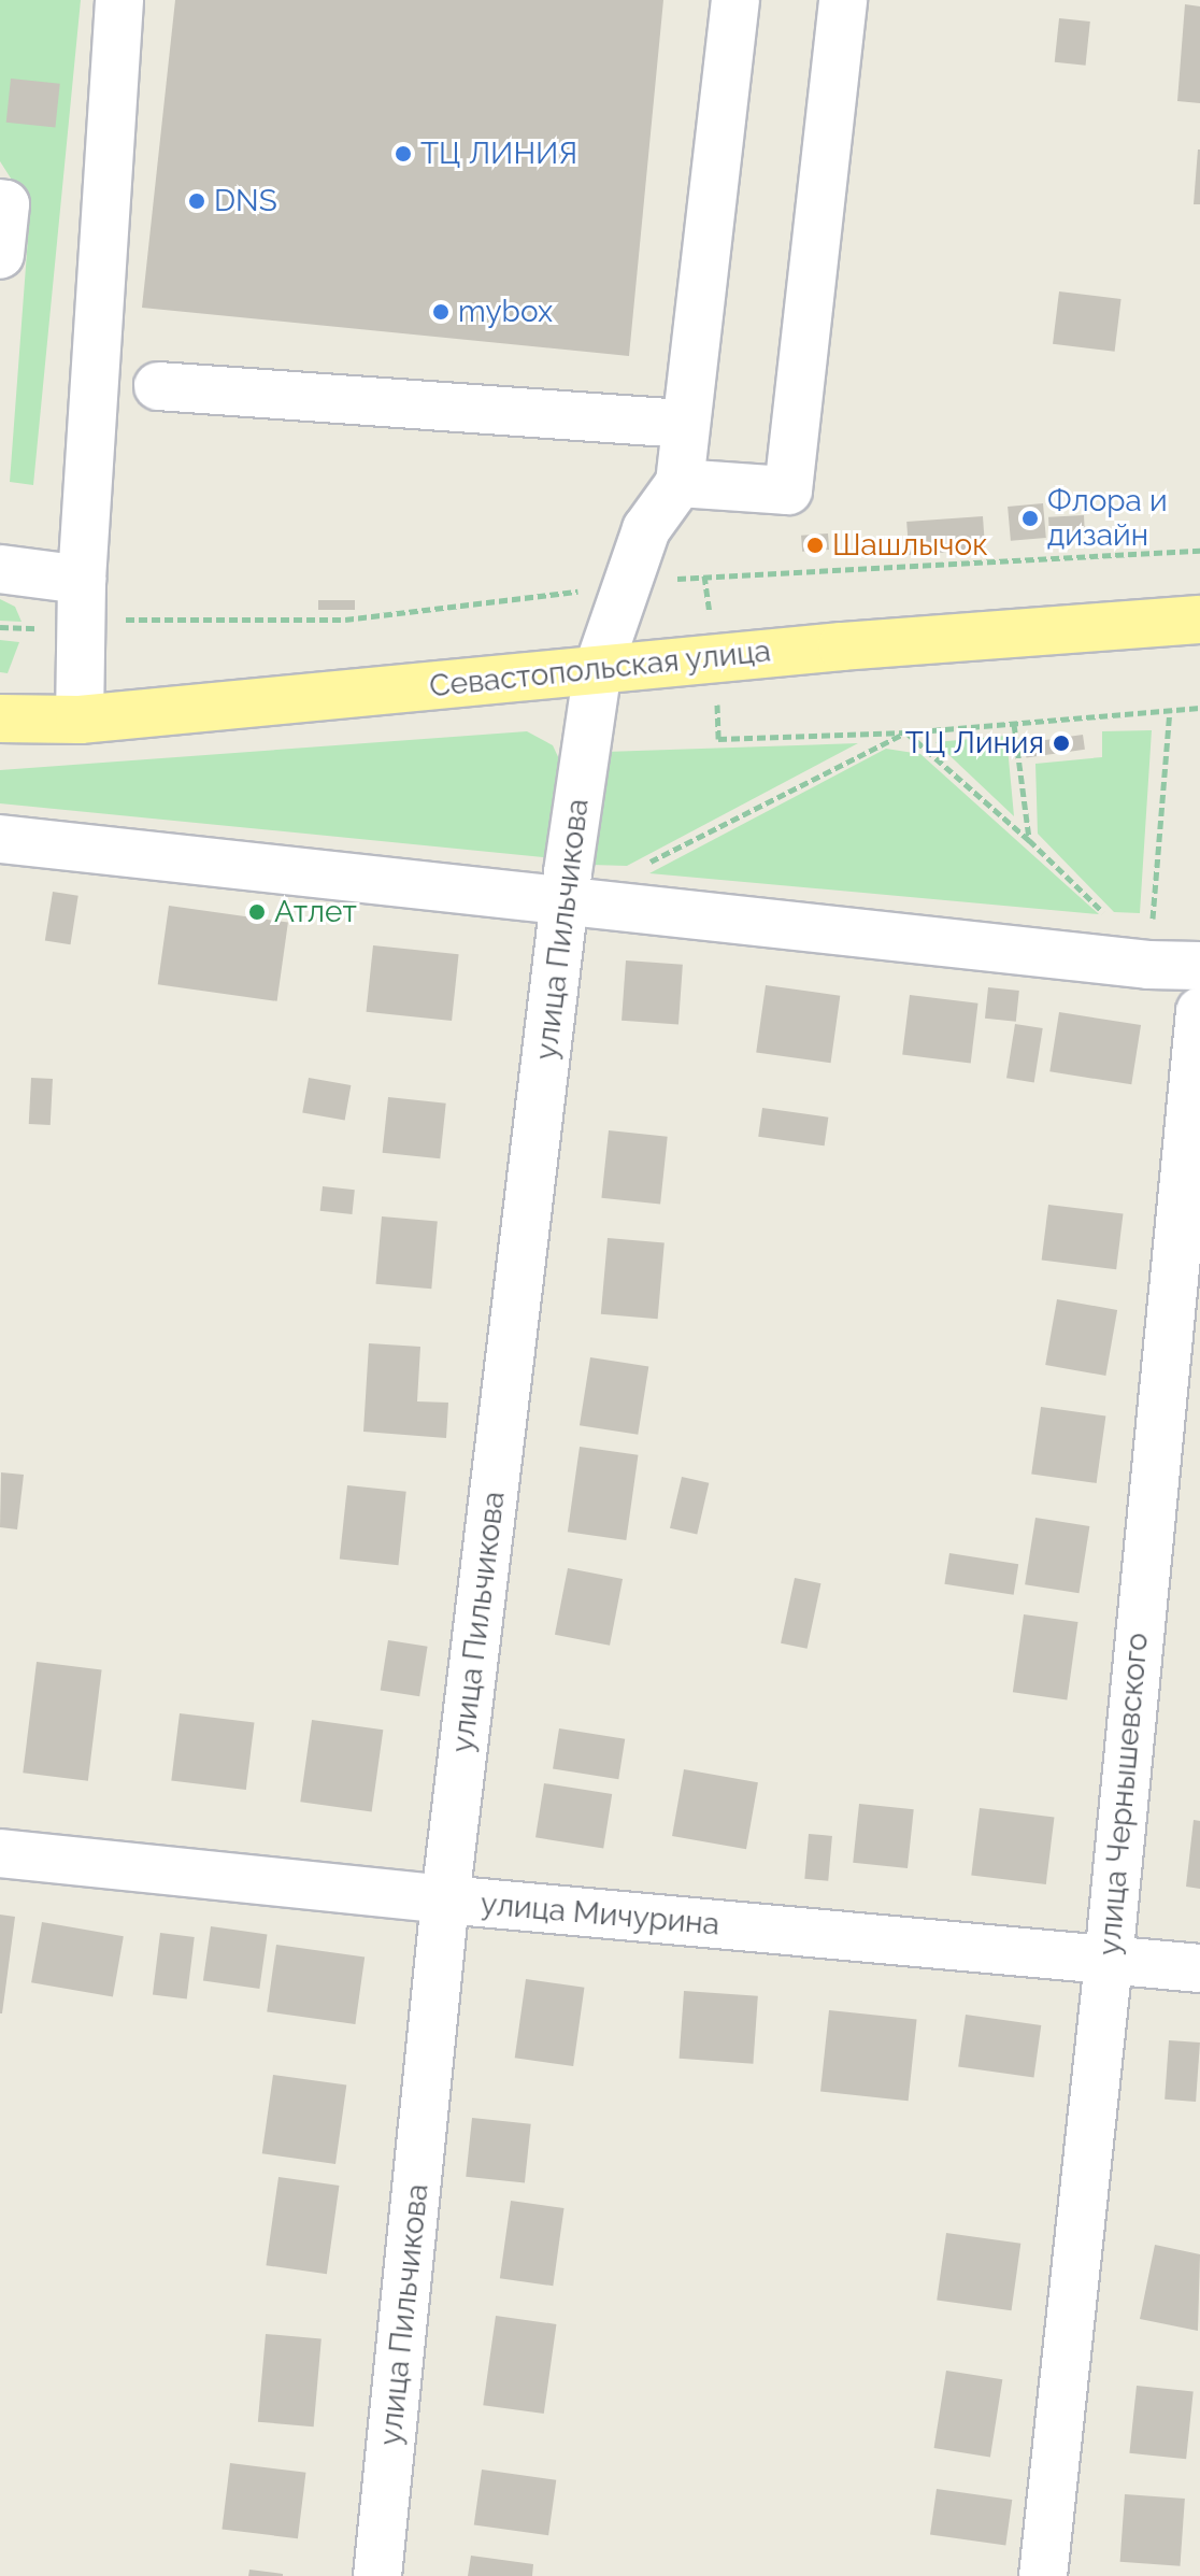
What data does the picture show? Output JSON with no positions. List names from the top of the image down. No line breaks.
{"streets":{"main road":["Севастопольская улица"],"street":["улица Пильчикова","улица Чернышевского","улица Мичурина"]},"crossings":[["Севастопольская улица","улица Пильчикова"],["улица Пильчикова","улица Мичурина"],["улица Чернышевского","улица Мичурина"]],"places":["ТЦ ЛИНИЯ","DNS","mybox","Флора и дизайн","Шашлычок","ТЦ Линия","Атлет"]}
